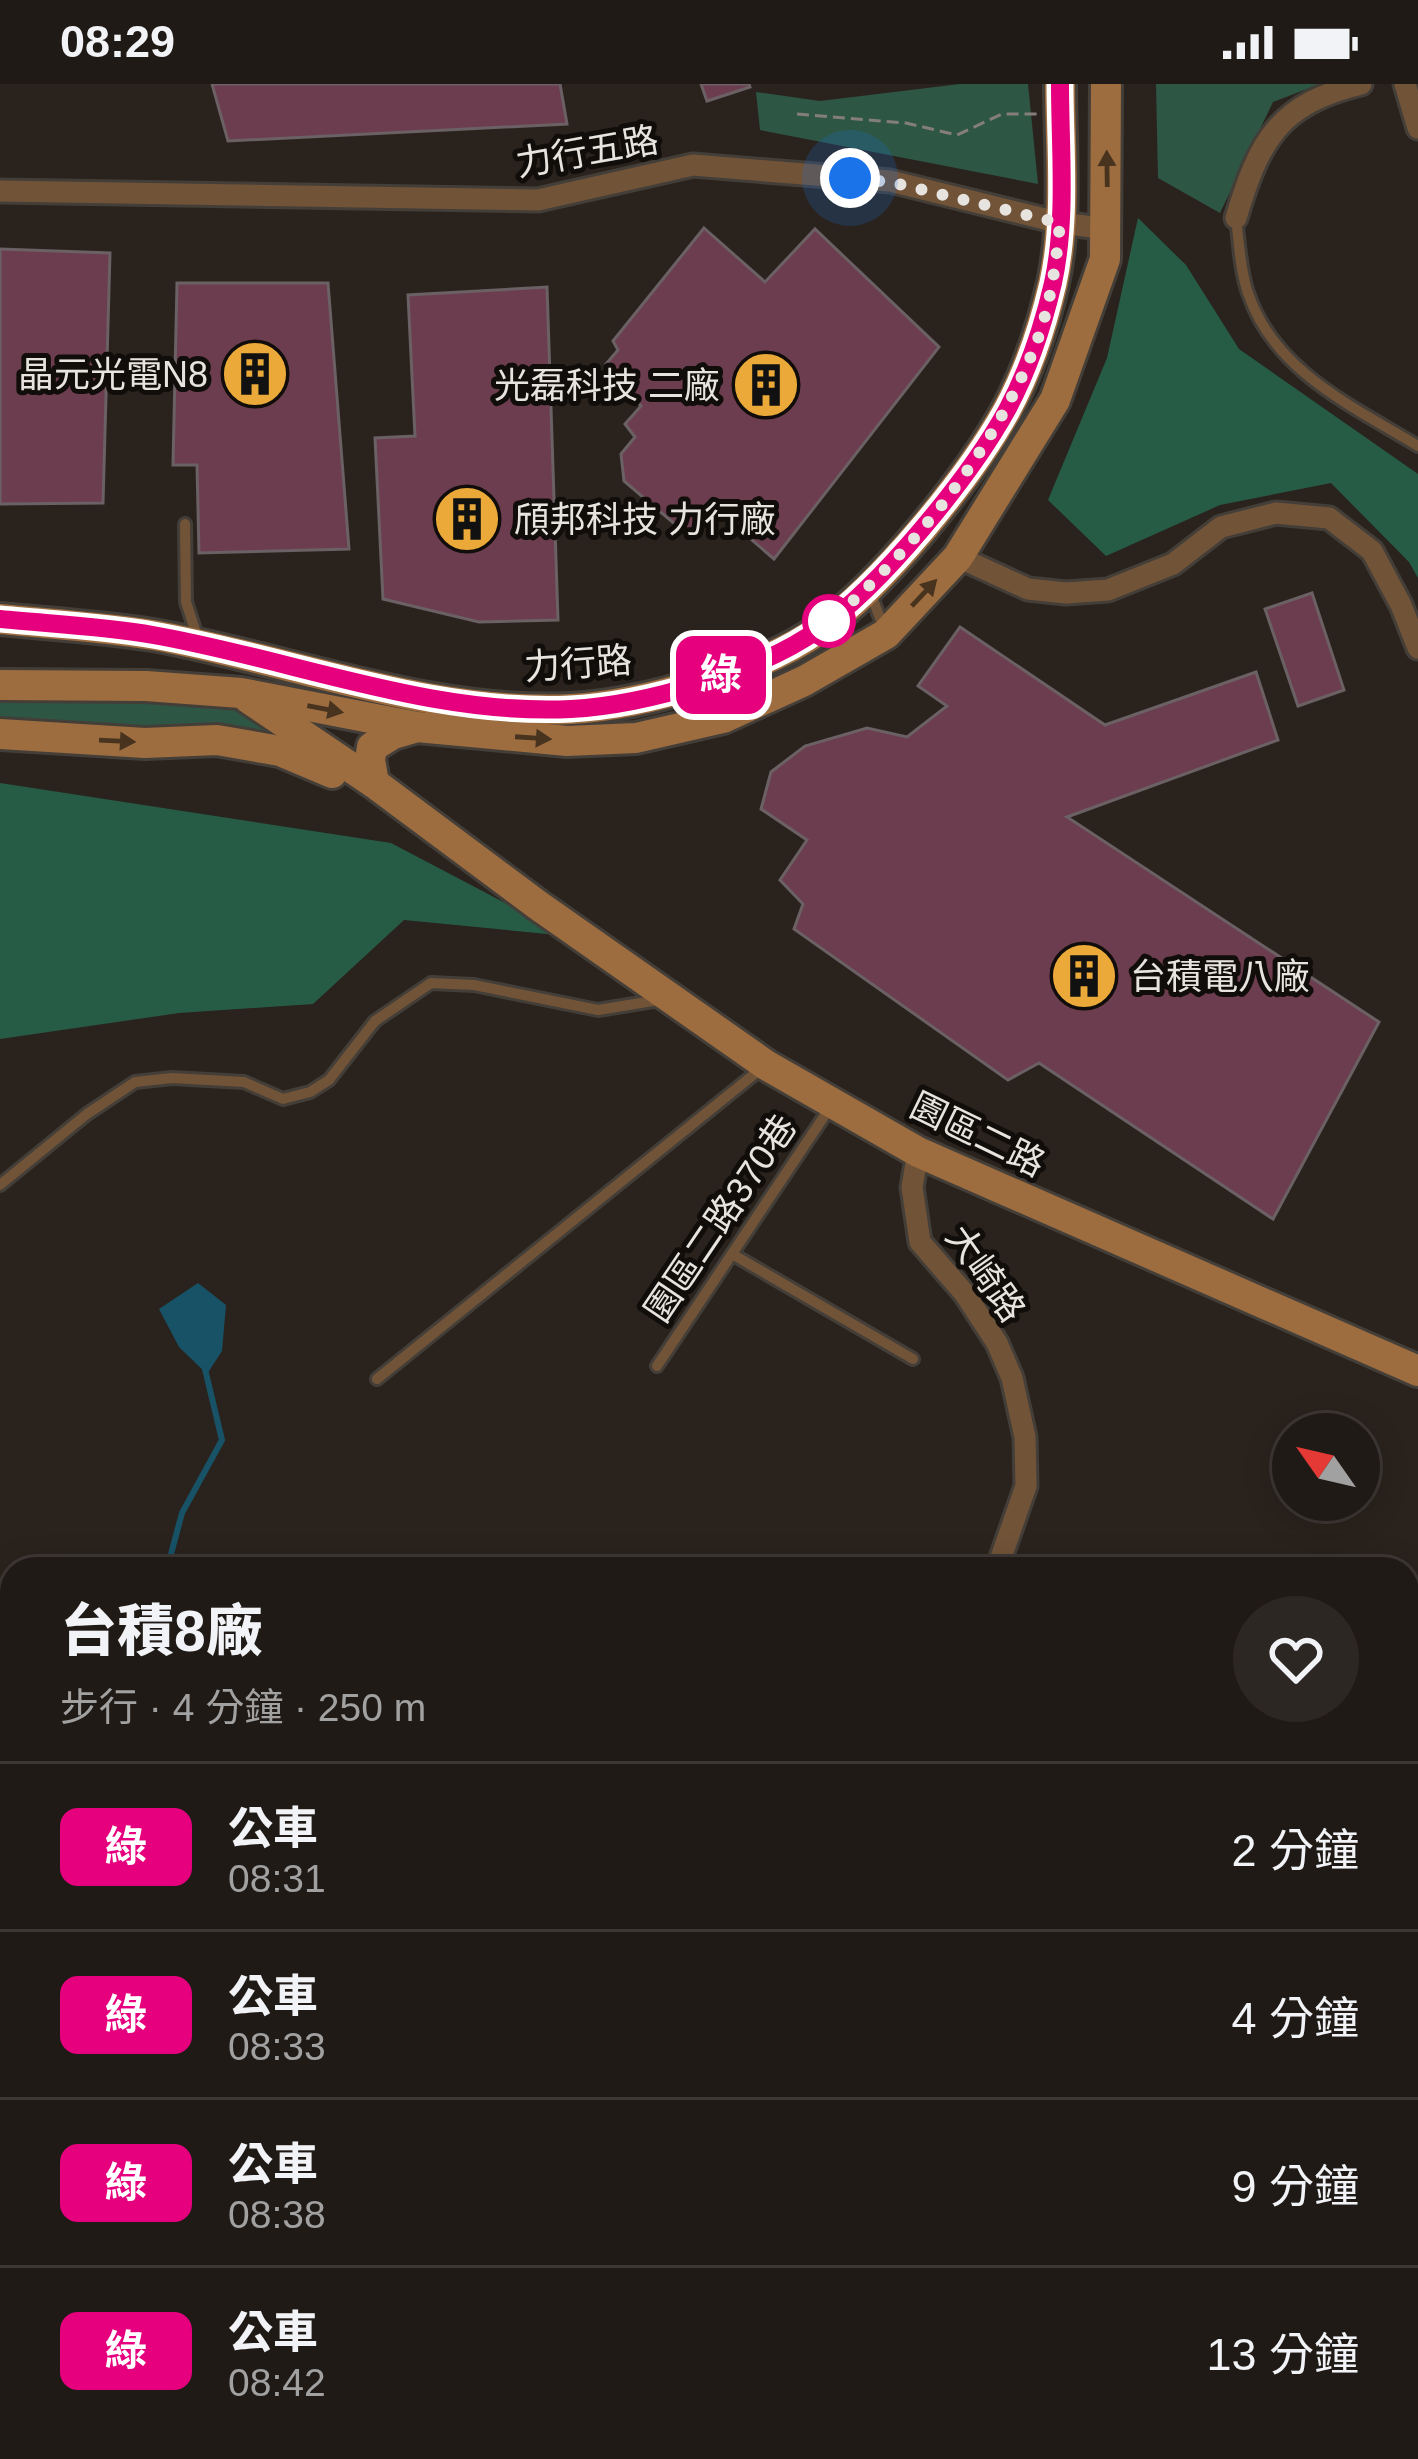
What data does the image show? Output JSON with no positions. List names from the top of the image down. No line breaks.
{"streets":{"street":["力行五路","力行路","園區二路","大崎路"],"lane":["園區二路370巷"]},"crossings":[["力行五路","力行路"],["力行路","園區二路"],["園區二路","園區二路370巷"],["園區二路","大崎路"]],"places":{"building":["晶元光電N8","光磊科技 二廠","頎邦科技 力行廠","台積電八廠"]},"lines":["bus line 綠"],"north":"top left","page":{"status":"08:29","on_map":"綠","heading":["台積8廠","步行 · 4 分鐘 · 250 m"],"list":[{"mark":"綠","name":"公車","note":"08:31","value":"2 分鐘"},{"mark":"綠","name":"公車","note":"08:33","value":"4 分鐘"},{"mark":"綠","name":"公車","note":"08:38","value":"9 分鐘"},{"mark":"綠","name":"公車","note":"08:42","value":"13 分鐘"}]}}
